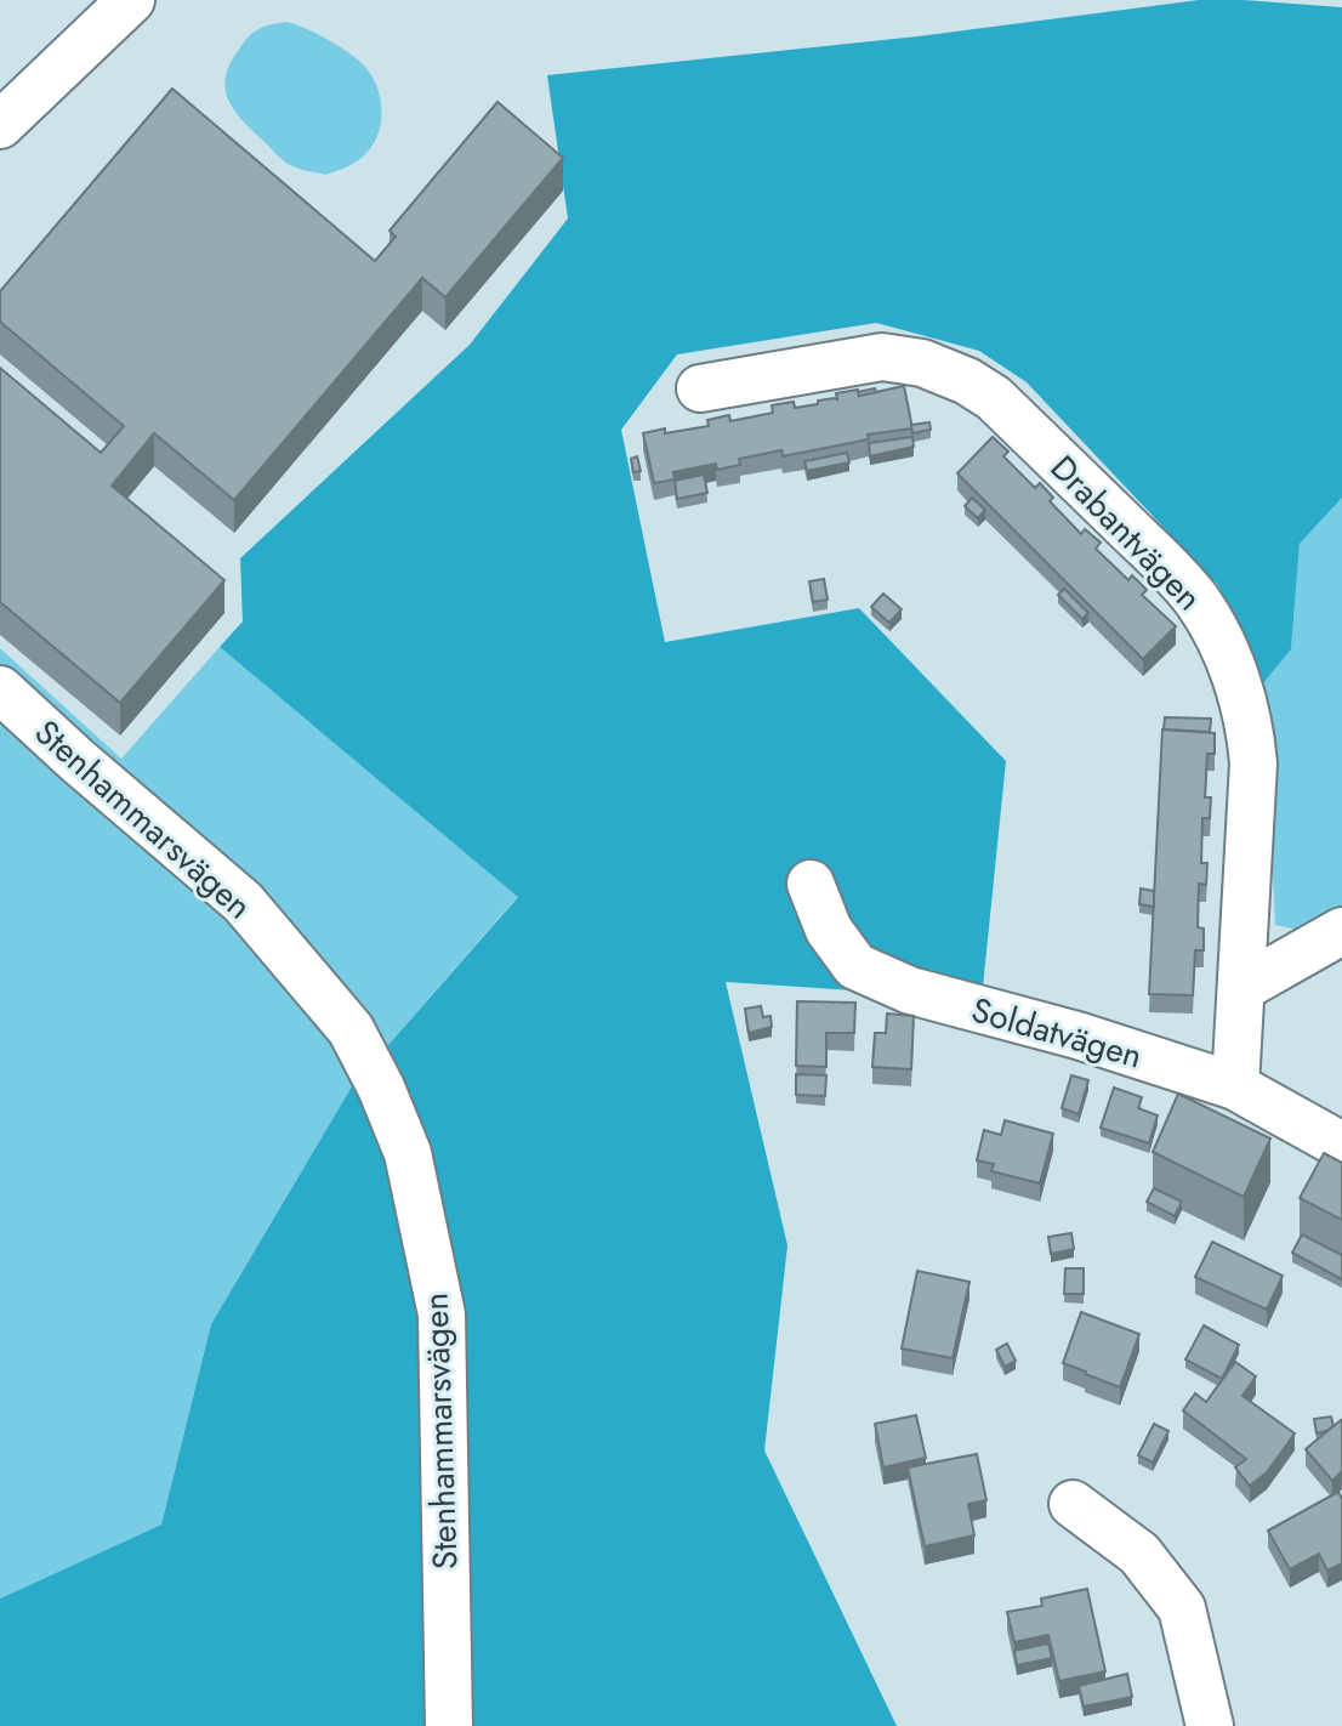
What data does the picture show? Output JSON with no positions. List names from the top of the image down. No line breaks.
{"streets":{"street":["Drabantvägen","Stenhammarsvägen","Soldatvägen"]},"crossings":[["Drabantvägen","Soldatvägen"]]}
